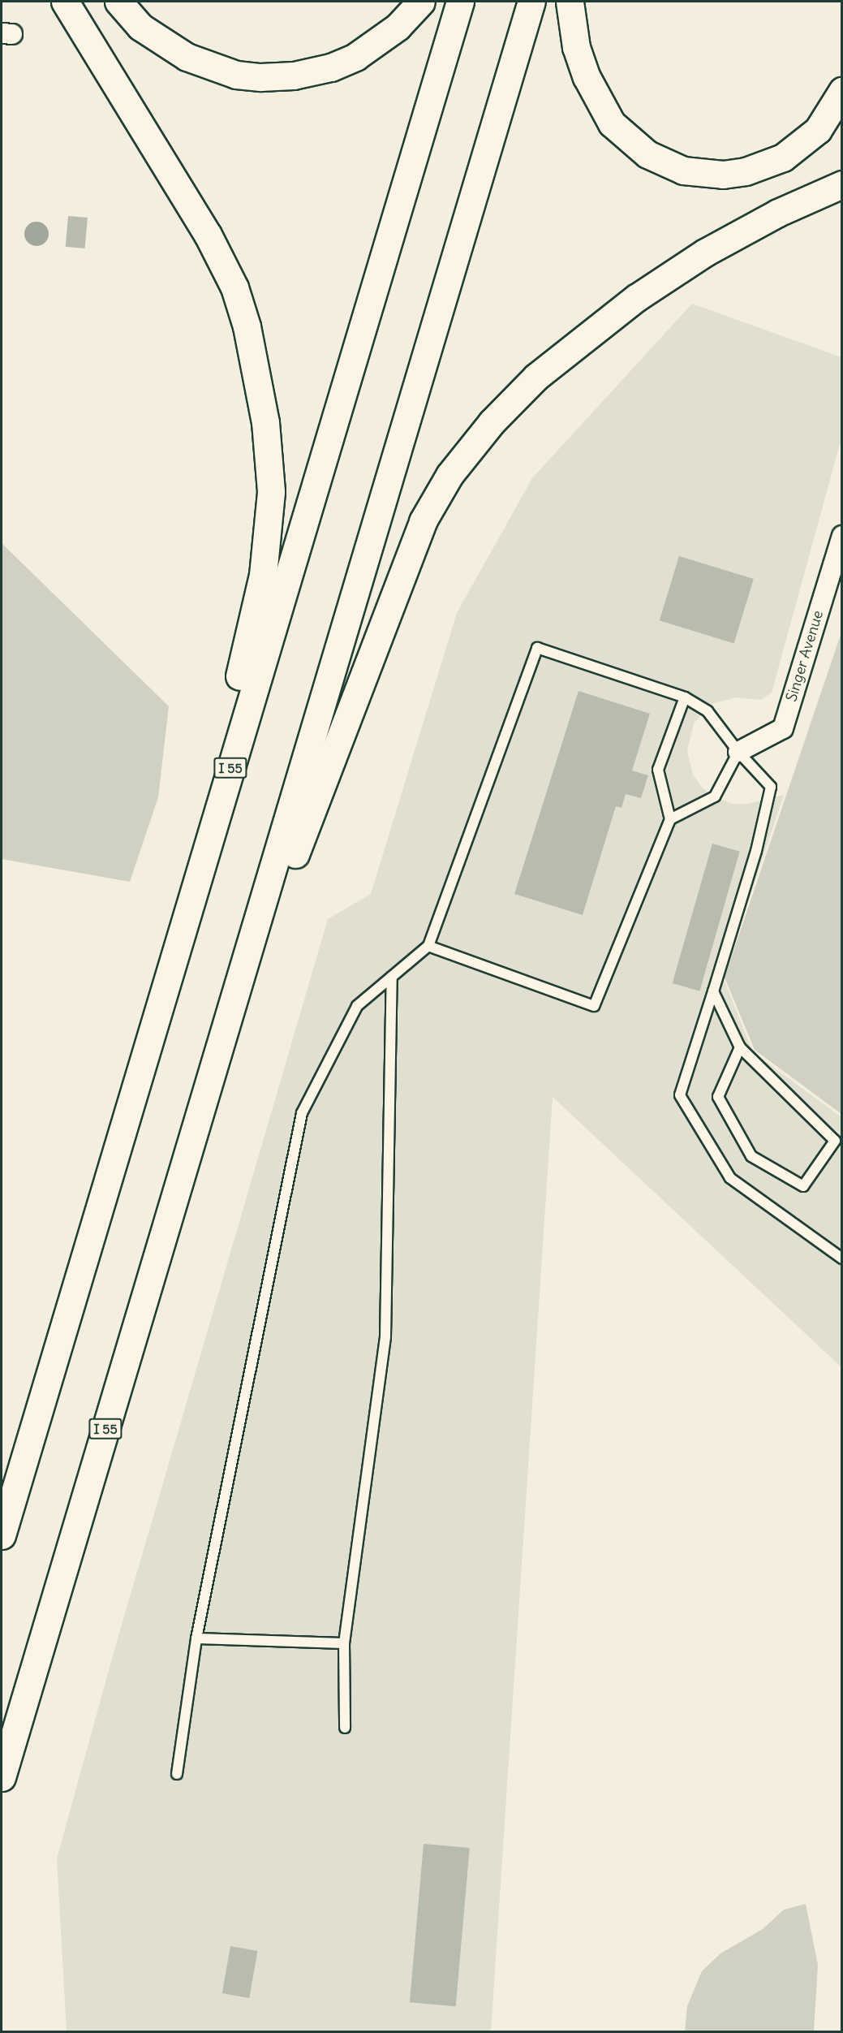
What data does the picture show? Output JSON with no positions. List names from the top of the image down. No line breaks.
{"streets":{"highway":["I 55"],"street":["Singer Avenue"]}}
